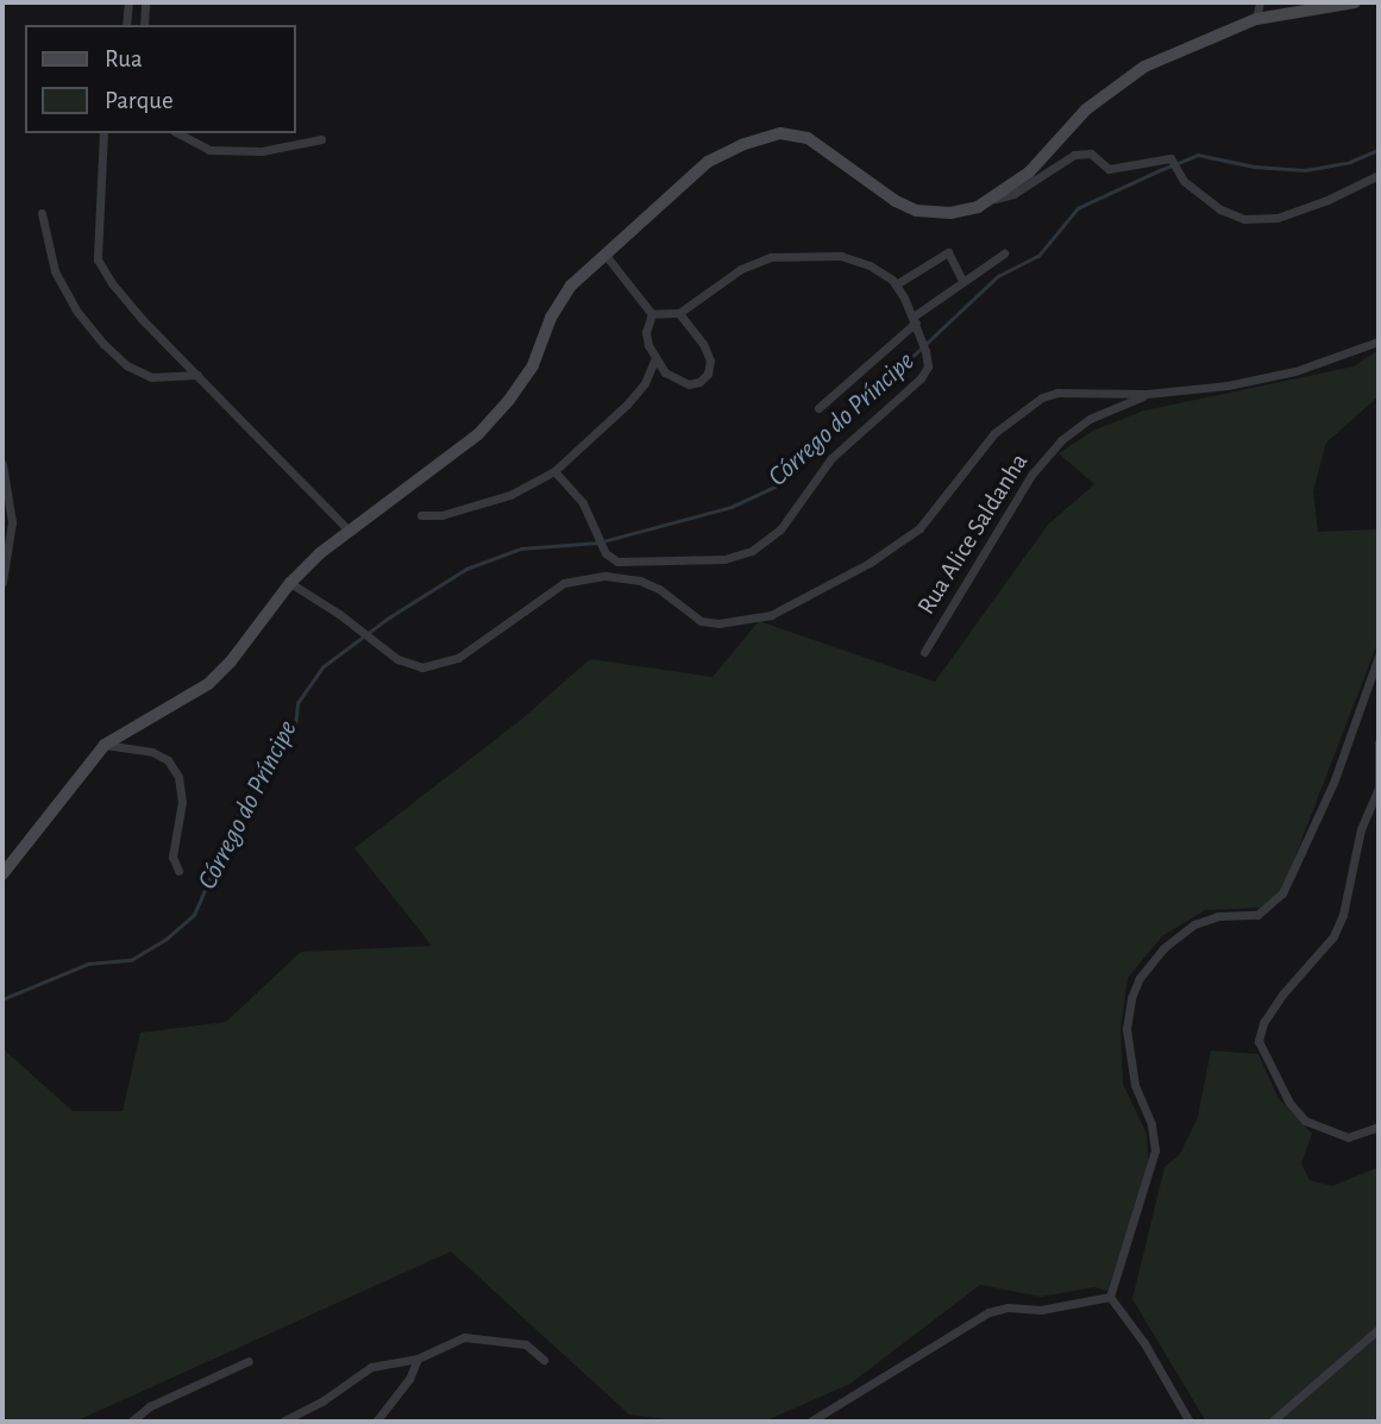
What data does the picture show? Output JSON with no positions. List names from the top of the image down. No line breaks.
{"streets":{"street":["Rua Alice Saldanha"]},"water":["Córrego do Príncipe"],"legend":["Rua","Parque"]}
